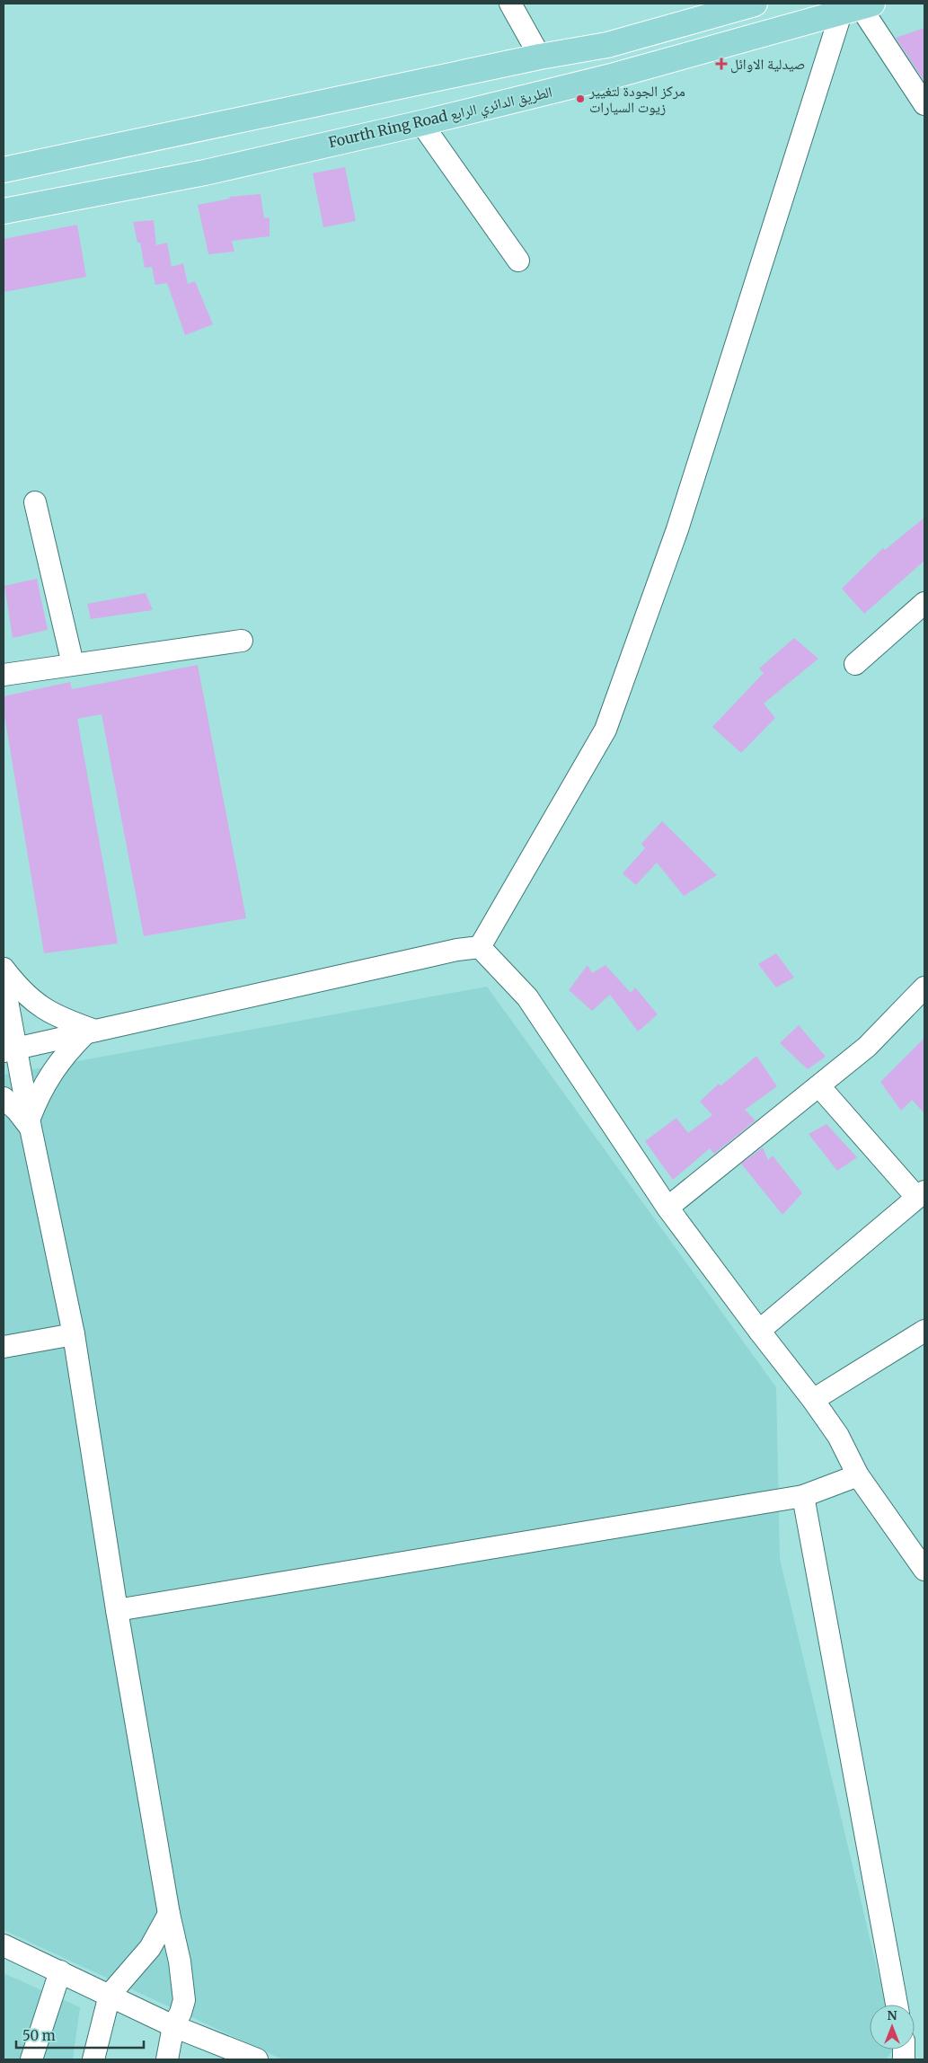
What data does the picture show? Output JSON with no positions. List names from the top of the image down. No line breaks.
{"streets":{"main road":["Fourth Ring Road الطريق الدائري الرابع"]},"places":{"health":["صيدلية الاوائل"],"other":["مركز الجودة لتغيير زيوت السيارات"]},"scale_bar":"50 m","north":"top"}
